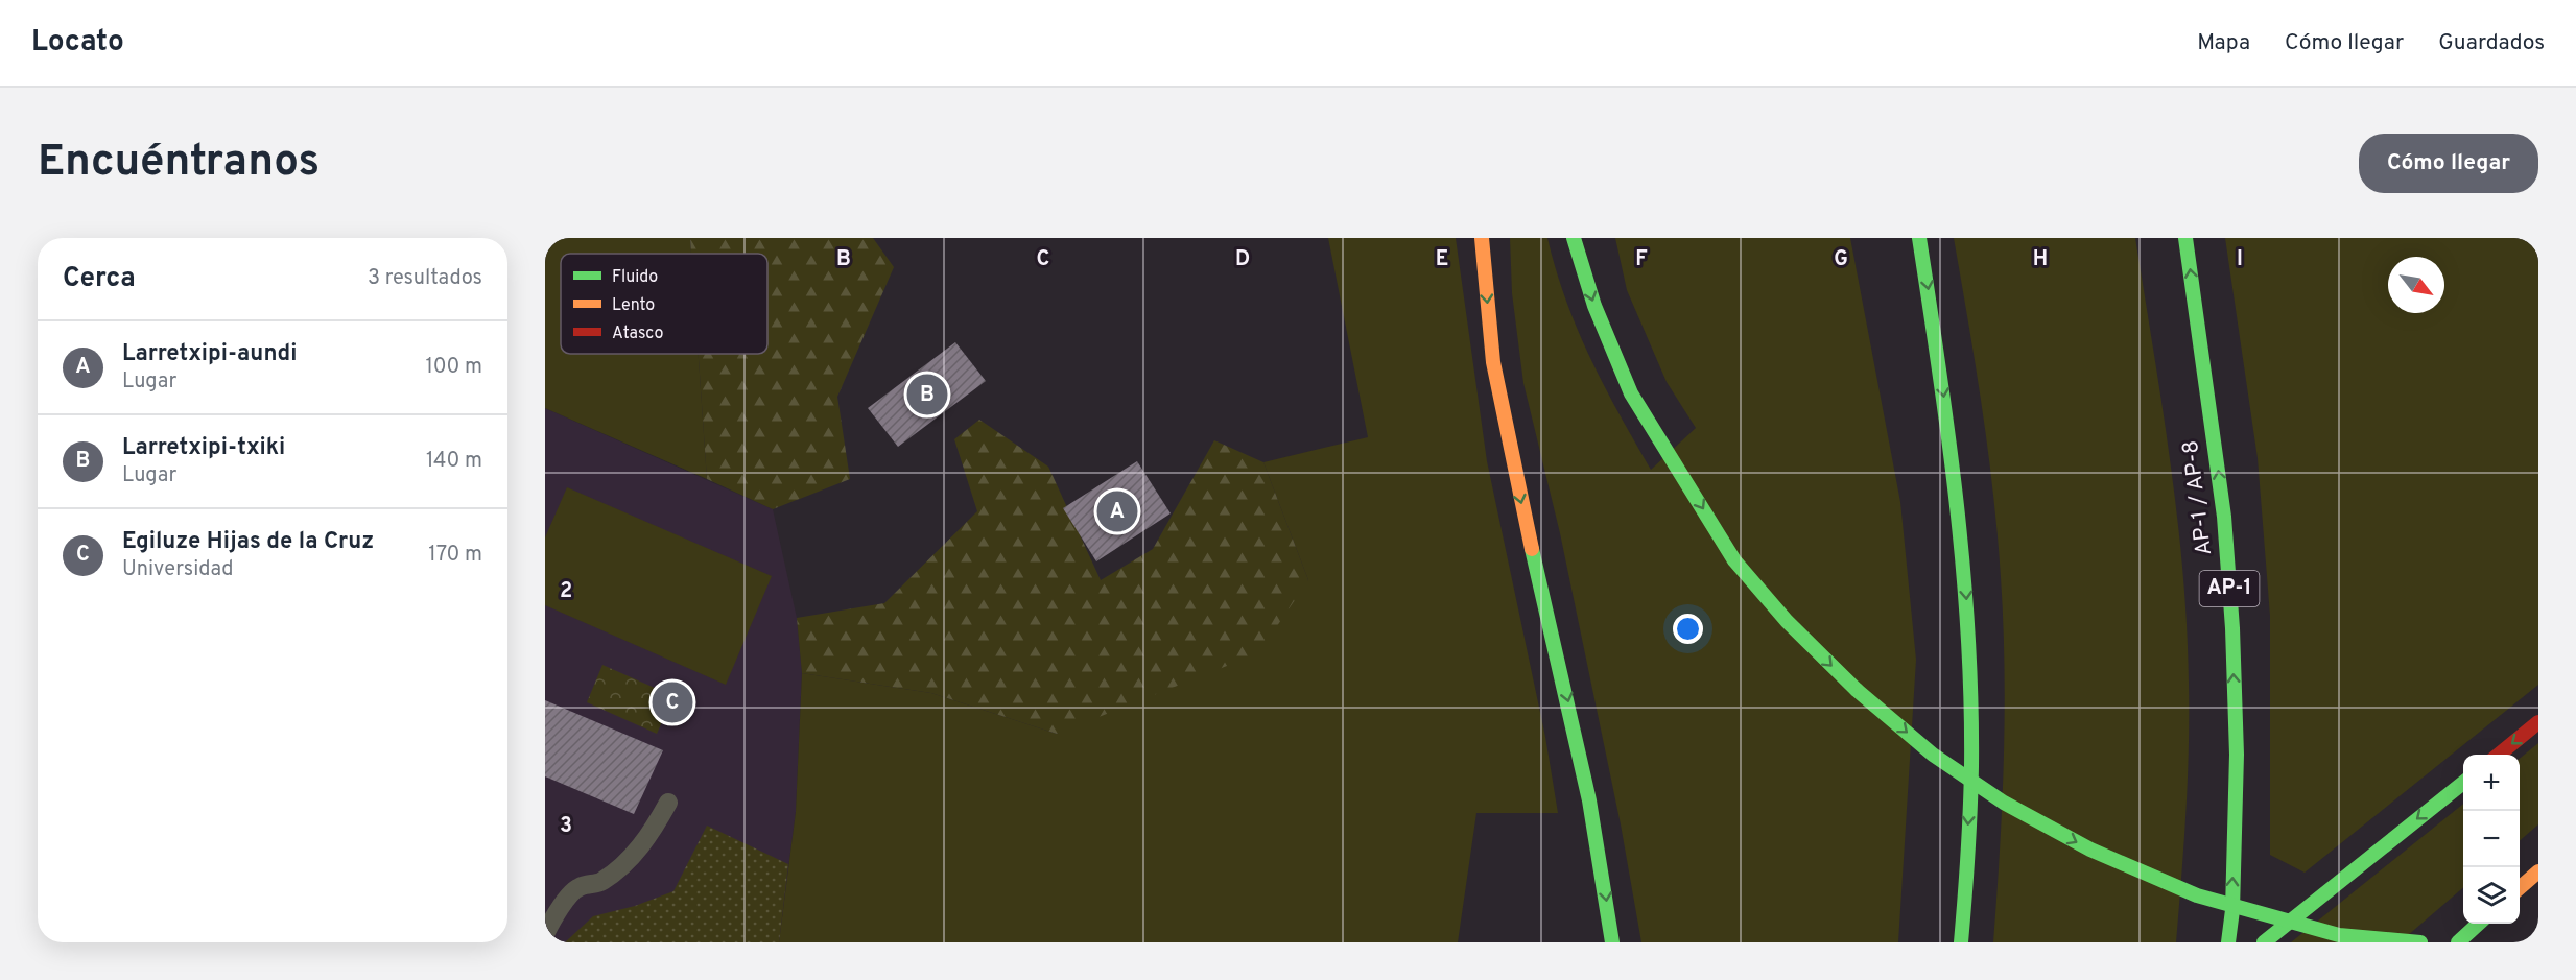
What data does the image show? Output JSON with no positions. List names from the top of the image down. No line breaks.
{"streets":{"highway":["AP-1 / AP-8","AP-1"]},"one_way":["AP-1 / AP-8"],"legend":["Fluido","Lento","Atasco"],"north":"bottom right","page":{"header":"Locato","nav":["Mapa","Cómo llegar","Guardados"],"buttons":"Cómo llegar","title":"Encuéntranos","heading":["Cerca","3 resultados"],"list":[{"mark":"A","name":"Larretxipi-aundi","note":"Lugar","value":"100 m"},{"mark":"B","name":"Larretxipi-txiki","note":"Lugar","value":"140 m"},{"mark":"C","name":"Egiluze Hijas de la Cruz","note":"Universidad","value":"170 m"}],"pins":["B","A","C"],"map_buttons":["+","−"]},"grid":{"columns":["B","C","D","E","F","G","H","I"],"rows":["2","3"]}}
